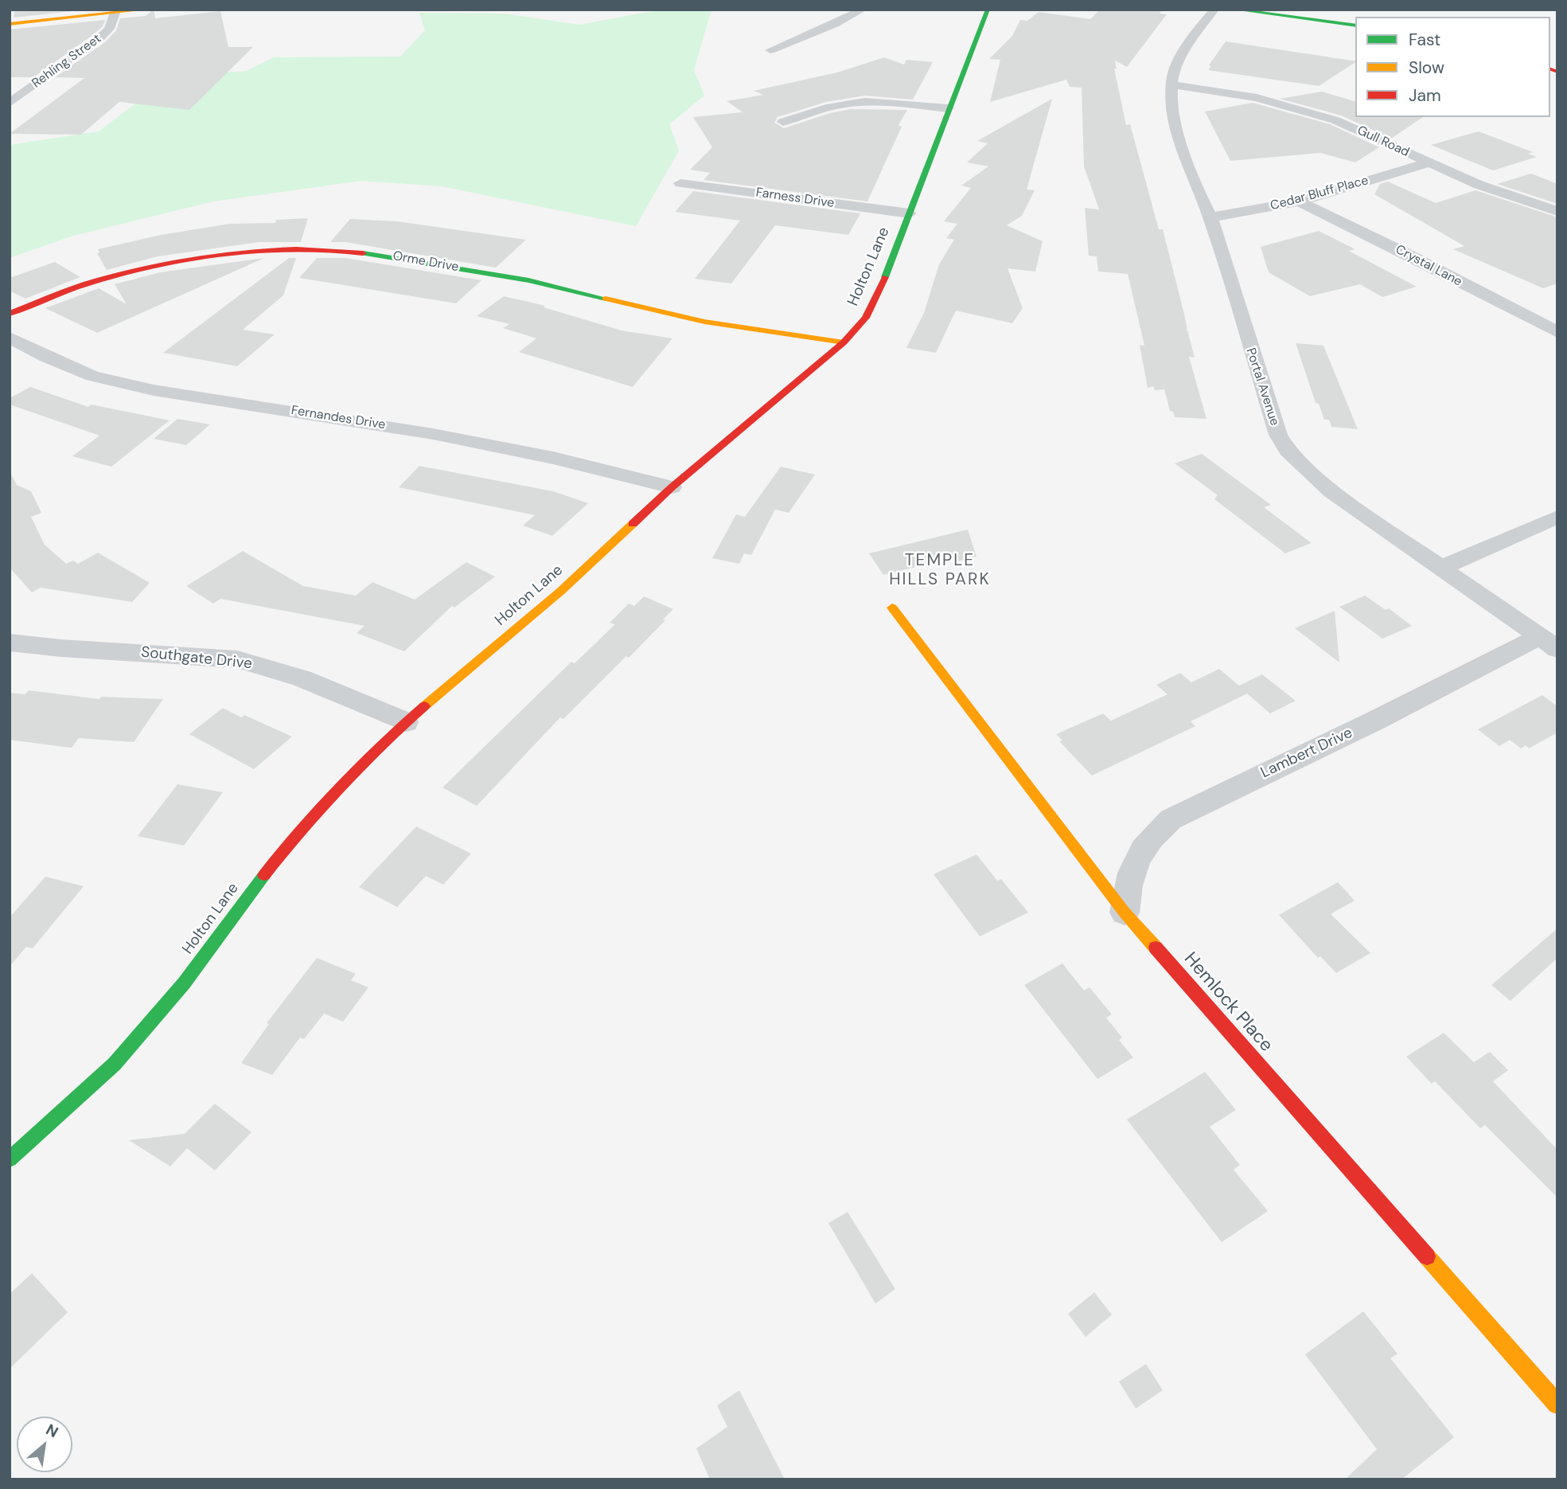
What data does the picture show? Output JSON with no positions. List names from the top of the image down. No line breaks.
{"streets":{"street":["Rehling Street","Gull Road","Cedar Bluff Place","Farness Drive","Orme Drive","Crystal Lane","Holton Lane","Portal Avenue","Fernandes Drive","Southgate Drive","Lambert Drive","Hemlock Place"]},"crossings":[["Gull Road","Cedar Bluff Place"],["Gull Road","Portal Avenue"],["Cedar Bluff Place","Crystal Lane"],["Cedar Bluff Place","Portal Avenue"],["Farness Drive","Holton Lane"],["Orme Drive","Holton Lane"],["Holton Lane","Fernandes Drive"],["Holton Lane","Southgate Drive"],["Portal Avenue","Lambert Drive"],["Lambert Drive","Hemlock Place"]],"districts":["TEMPLE HILLS PARK"],"legend":["Fast","Slow","Jam"],"north":"top right"}
